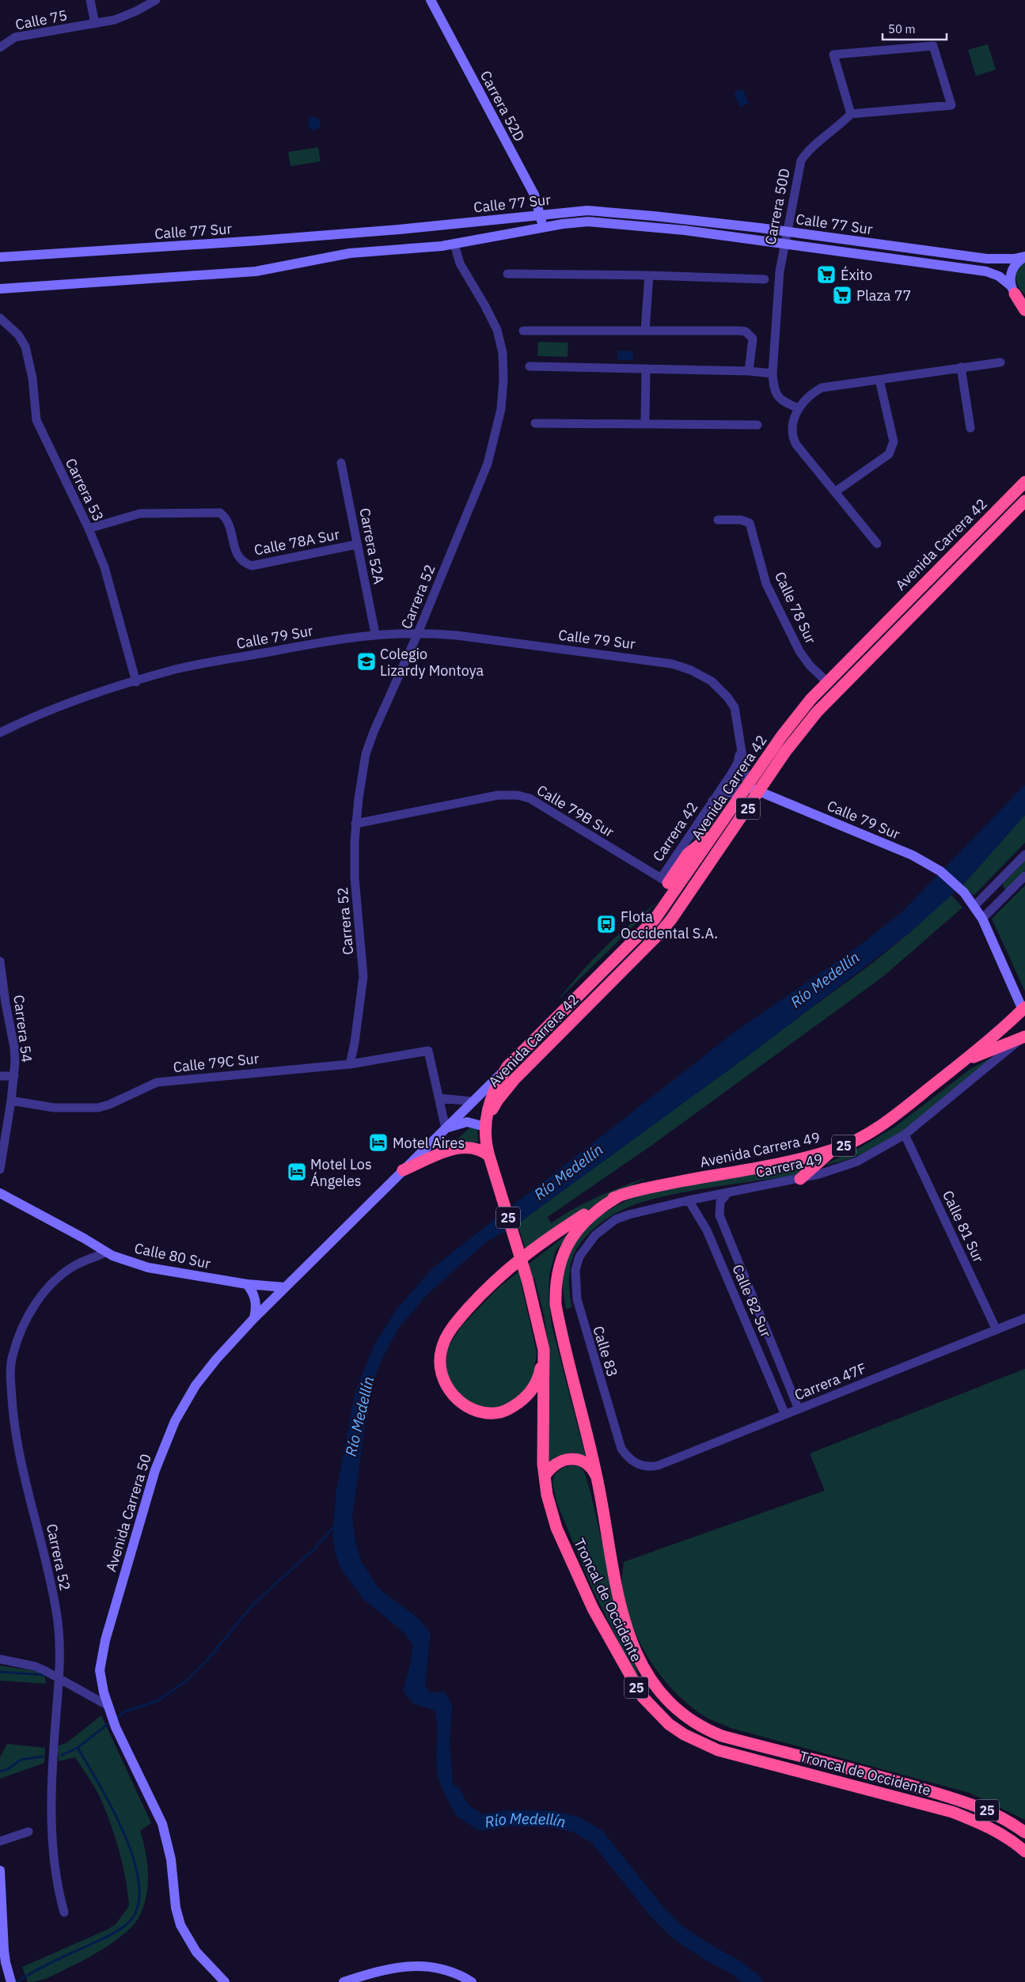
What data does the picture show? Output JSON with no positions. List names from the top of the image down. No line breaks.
{"streets":{"highway":["Avenida Carrera 42","25","Avenida Carrera 49","Troncal de Occidente"],"street":["Calle 75","Carrera 52D","Calle 77 Sur","Carrera 50D","Carrera 53","Calle 78A Sur","Carrera 52A","Carrera 52","Calle 78 Sur","Calle 79 Sur","Calle 79B Sur","Carrera 42","Carrera 54","Calle 79C Sur","Carrera 49","Calle 81 Sur","Calle 80 Sur","Calle 82 Sur","Calle 83","Carrera 47F","Avenida Carrera 50"]},"crossings":[["Carrera 52D","Calle 77 Sur"],["Calle 77 Sur","Carrera 50D"],["Calle 77 Sur","Carrera 52"],["Carrera 53","Calle 78A Sur"],["Carrera 53","Calle 79 Sur"],["Calle 78A Sur","Carrera 52A"],["Avenida Carrera 42","Calle 78 Sur"],["Avenida Carrera 42","Calle 79 Sur"],["Avenida Carrera 42","Calle 79B Sur"],["Avenida Carrera 42","Carrera 42"],["Avenida Carrera 42","Avenida Carrera 50"],["Avenida Carrera 42","Troncal de Occidente"],["Carrera 52A","Calle 79 Sur"],["Carrera 52","Calle 79 Sur"],["Carrera 52","Calle 79B Sur"],["Carrera 52","Calle 79C Sur"],["Carrera 52","Calle 80 Sur"],["Calle 79 Sur","Carrera 42"],["Calle 79 Sur","Avenida Carrera 49"],["Calle 79B Sur","Carrera 42"],["Carrera 54","Calle 79C Sur"],["Avenida Carrera 49","Troncal de Occidente"],["Carrera 49","Calle 81 Sur"],["Carrera 49","Calle 82 Sur"],["Carrera 49","Calle 83"],["Calle 81 Sur","Carrera 47F"],["Calle 80 Sur","Avenida Carrera 50"],["Calle 82 Sur","Carrera 47F"],["Calle 83","Carrera 47F"],["Avenida Carrera 50","Troncal de Occidente"]],"water":["Río Medellín"],"places":{"supermarket":["Éxito","Plaza 77"],"school or university":["Colegio Lizardy Montoya"],"bus stop":["Flota Occidental S.A."],"hotel":["Motel Aires","Motel Los Ángeles"]},"scale_bar":"50 m"}
